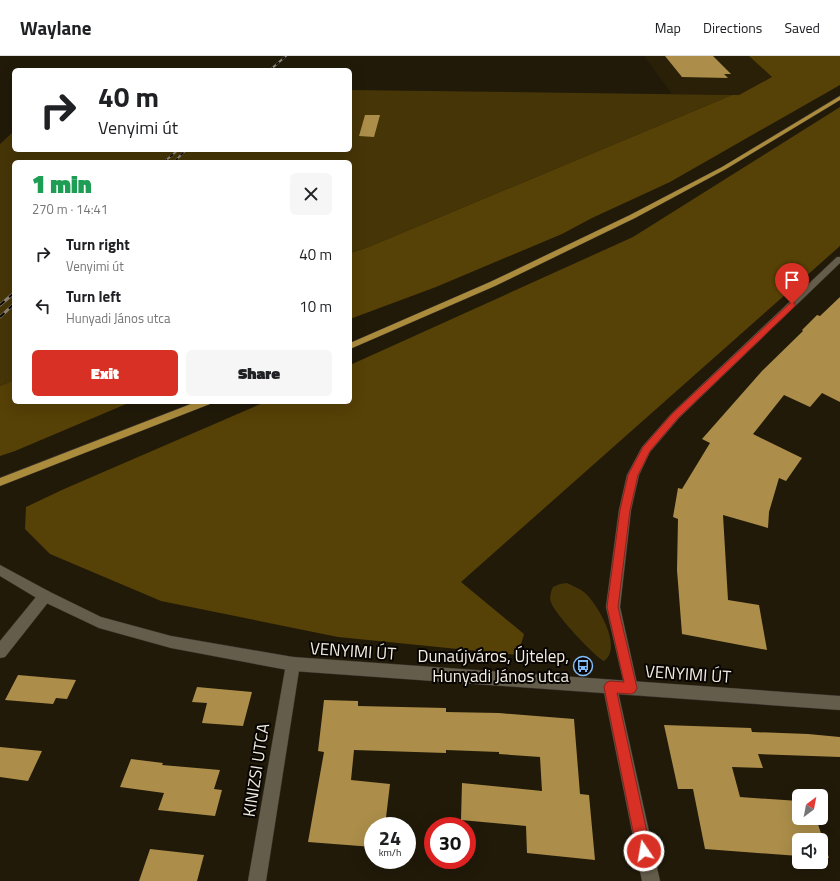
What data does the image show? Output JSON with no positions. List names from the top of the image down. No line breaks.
{"streets":{"street":["VENYIMI ÚT","KINIZSI UTCA"]},"crossings":[["VENYIMI ÚT","KINIZSI UTCA"]],"places":{"bus stop":["Dunaújváros, Újtelep, Hunyadi János utca"]},"north":"top right","page":{"header":"Waylane","nav":["Map","Directions","Saved"],"turn":["40 m","Venyimi út"],"heading":["1 min","270 m · 14:41"],"list":[{"name":"Turn right","note":"Venyimi út","value":"40 m"},{"name":"Turn left","note":"Hunyadi János utca","value":"10 m"}],"buttons":["Exit","Share"],"speed":"24 km/h","limit":"30"}}
